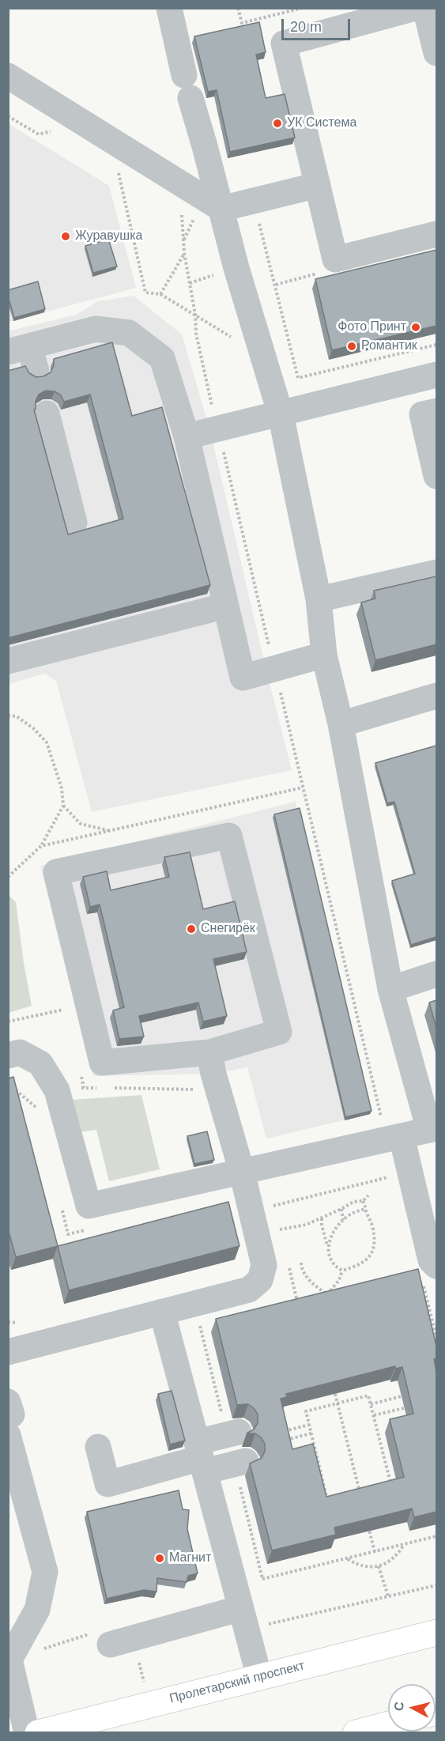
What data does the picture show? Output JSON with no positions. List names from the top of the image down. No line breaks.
{"streets":{"main road":["Пролетарский проспект"]},"places":["УК Система","Журавушка","Фото Принт","Романтик","Снегирёк","Магнит"],"scale_bar":"20 m","north":"left"}
